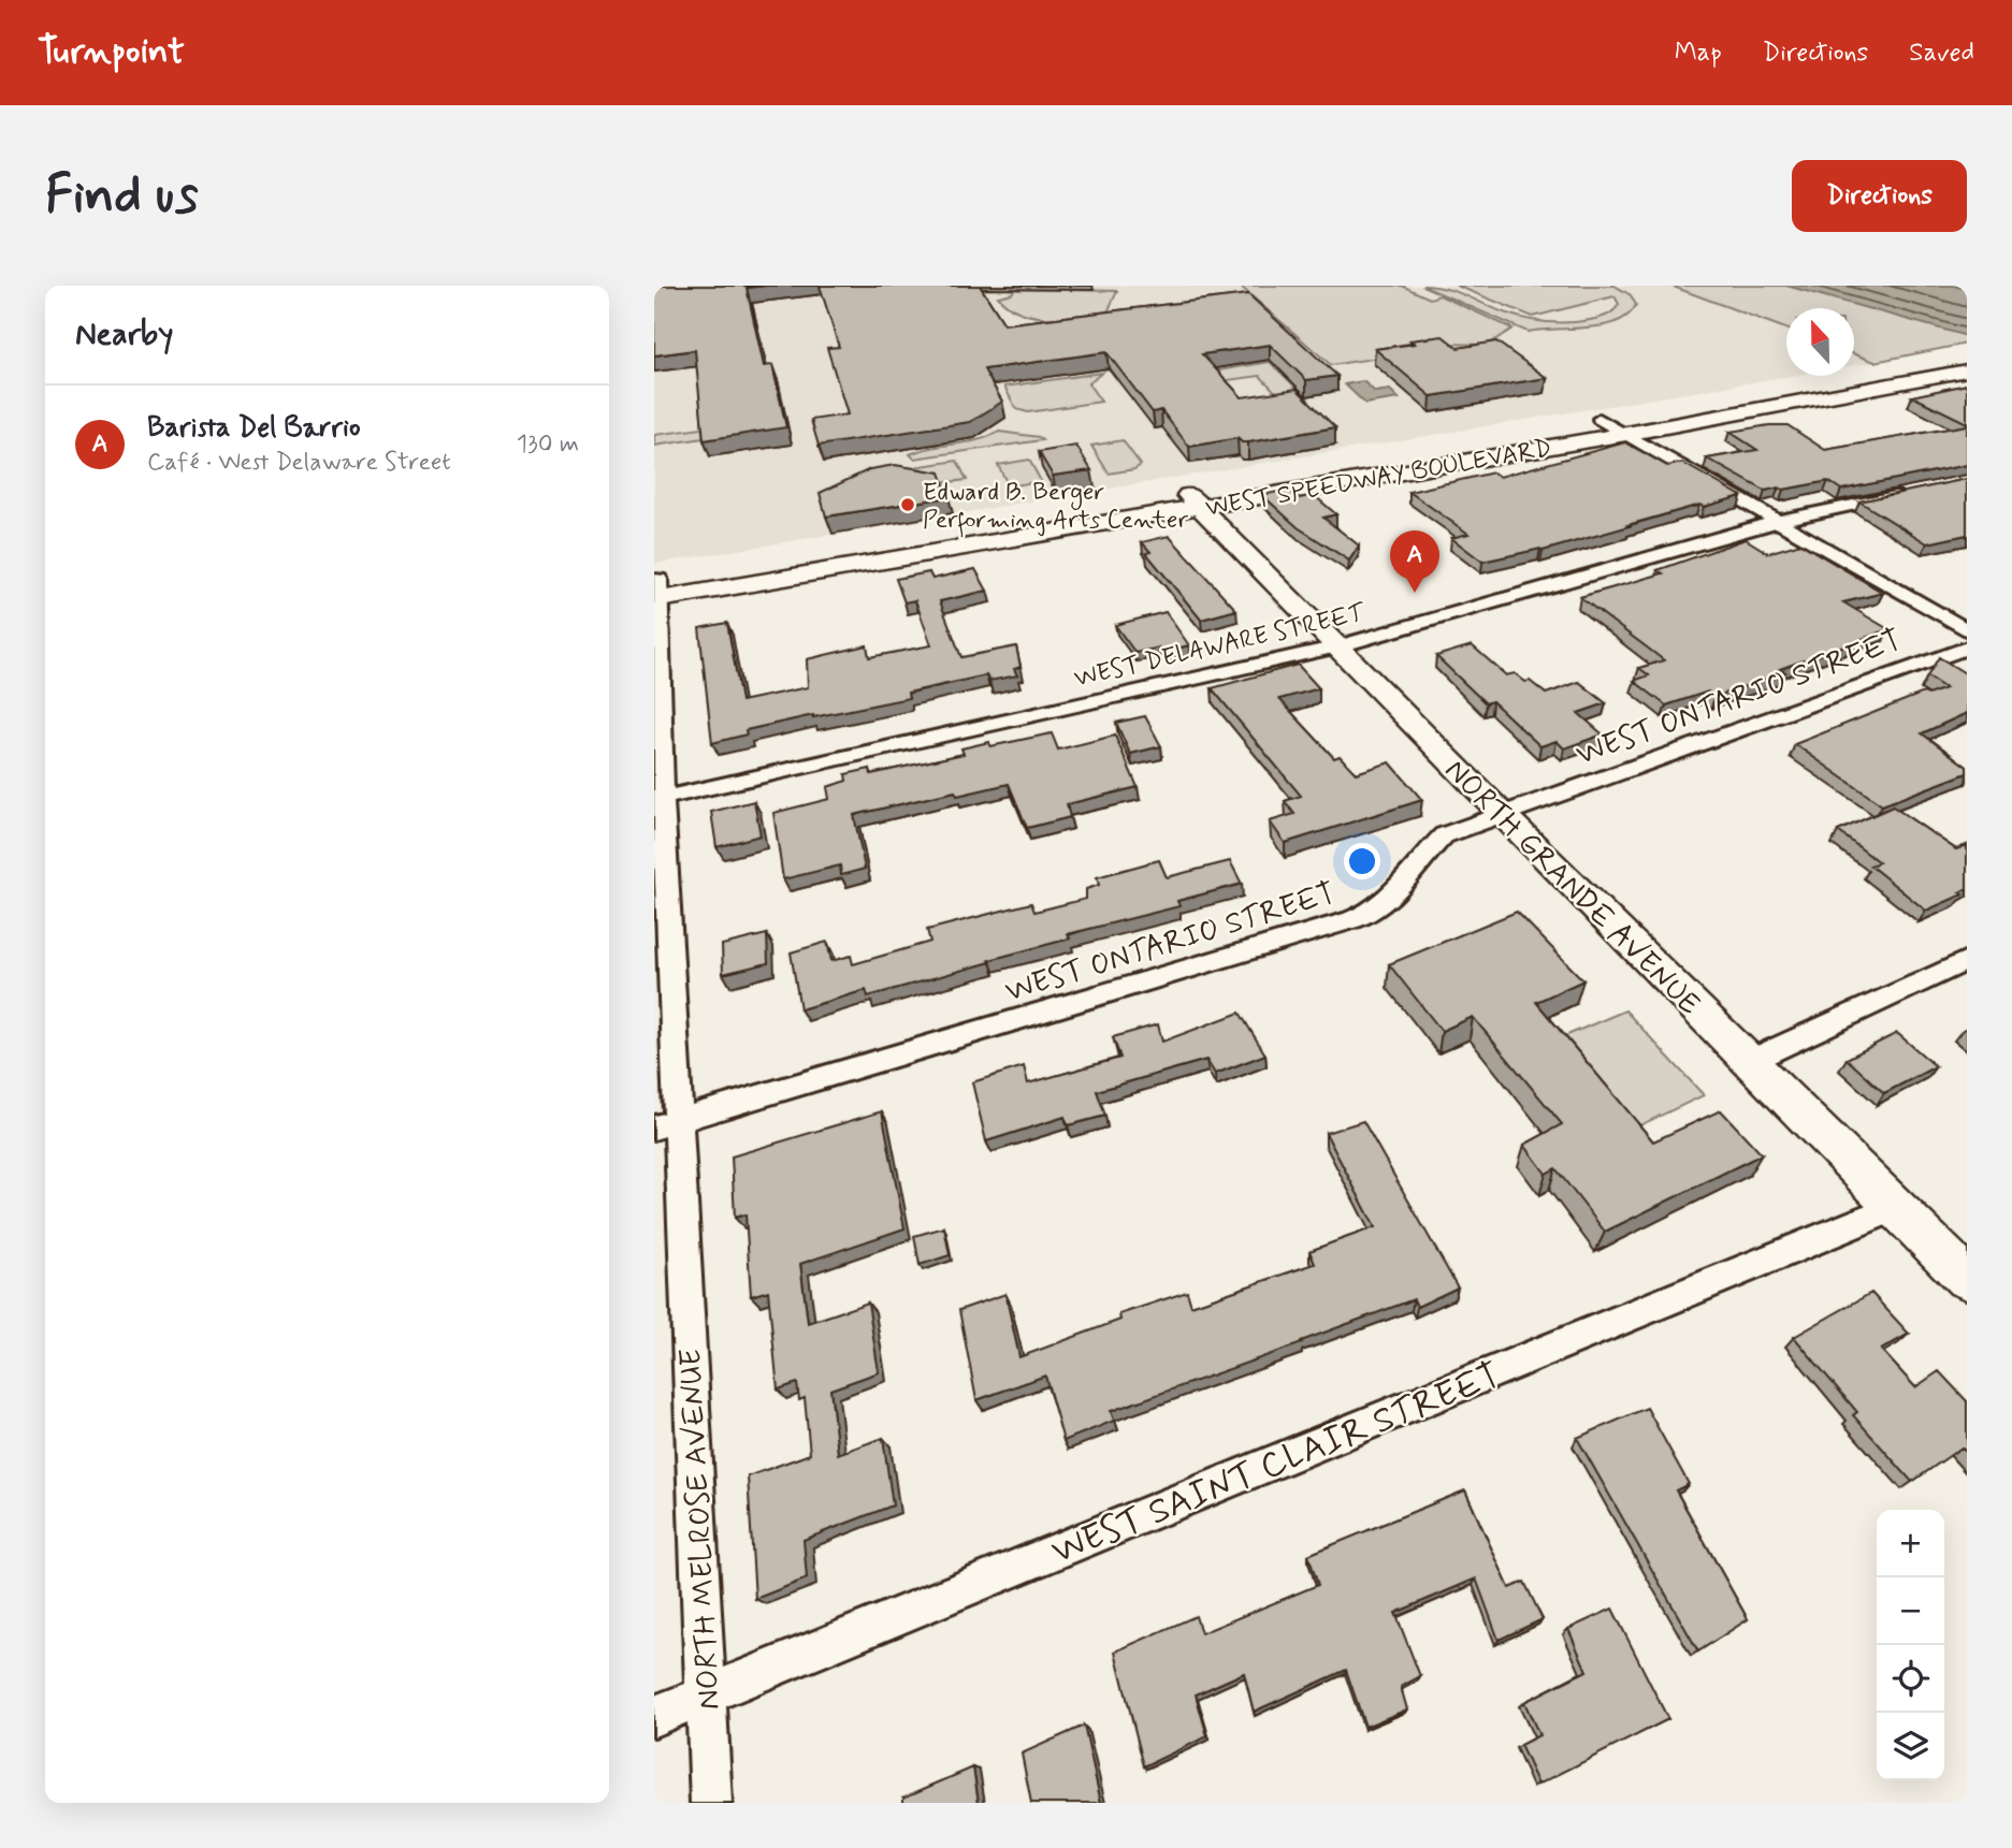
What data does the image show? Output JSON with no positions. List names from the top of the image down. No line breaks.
{"streets":{"main road":["WEST SPEEDWAY BOULEVARD","NORTH GRANDE AVENUE"],"street":["WEST DELAWARE STREET","WEST ONTARIO STREET","WEST SAINT CLAIR STREET","NORTH MELROSE AVENUE"]},"crossings":[["WEST SPEEDWAY BOULEVARD","NORTH GRANDE AVENUE"],["WEST SPEEDWAY BOULEVARD","NORTH MELROSE AVENUE"],["WEST DELAWARE STREET","NORTH GRANDE AVENUE"],["WEST DELAWARE STREET","NORTH MELROSE AVENUE"],["WEST ONTARIO STREET","NORTH GRANDE AVENUE"],["WEST ONTARIO STREET","NORTH MELROSE AVENUE"],["NORTH GRANDE AVENUE","WEST SAINT CLAIR STREET"],["WEST SAINT CLAIR STREET","NORTH MELROSE AVENUE"]],"places":["Edward B. Berger Performing Arts Center"],"north":"top","page":{"header":"Turnpoint","nav":["Map","Directions","Saved"],"buttons":"Directions","title":"Find us","heading":"Nearby","list":[{"mark":"A","name":"Barista Del Barrio","note":"Café · West Delaware Street","value":"130 m"}],"pins":"A","map_buttons":["+","−"]}}
